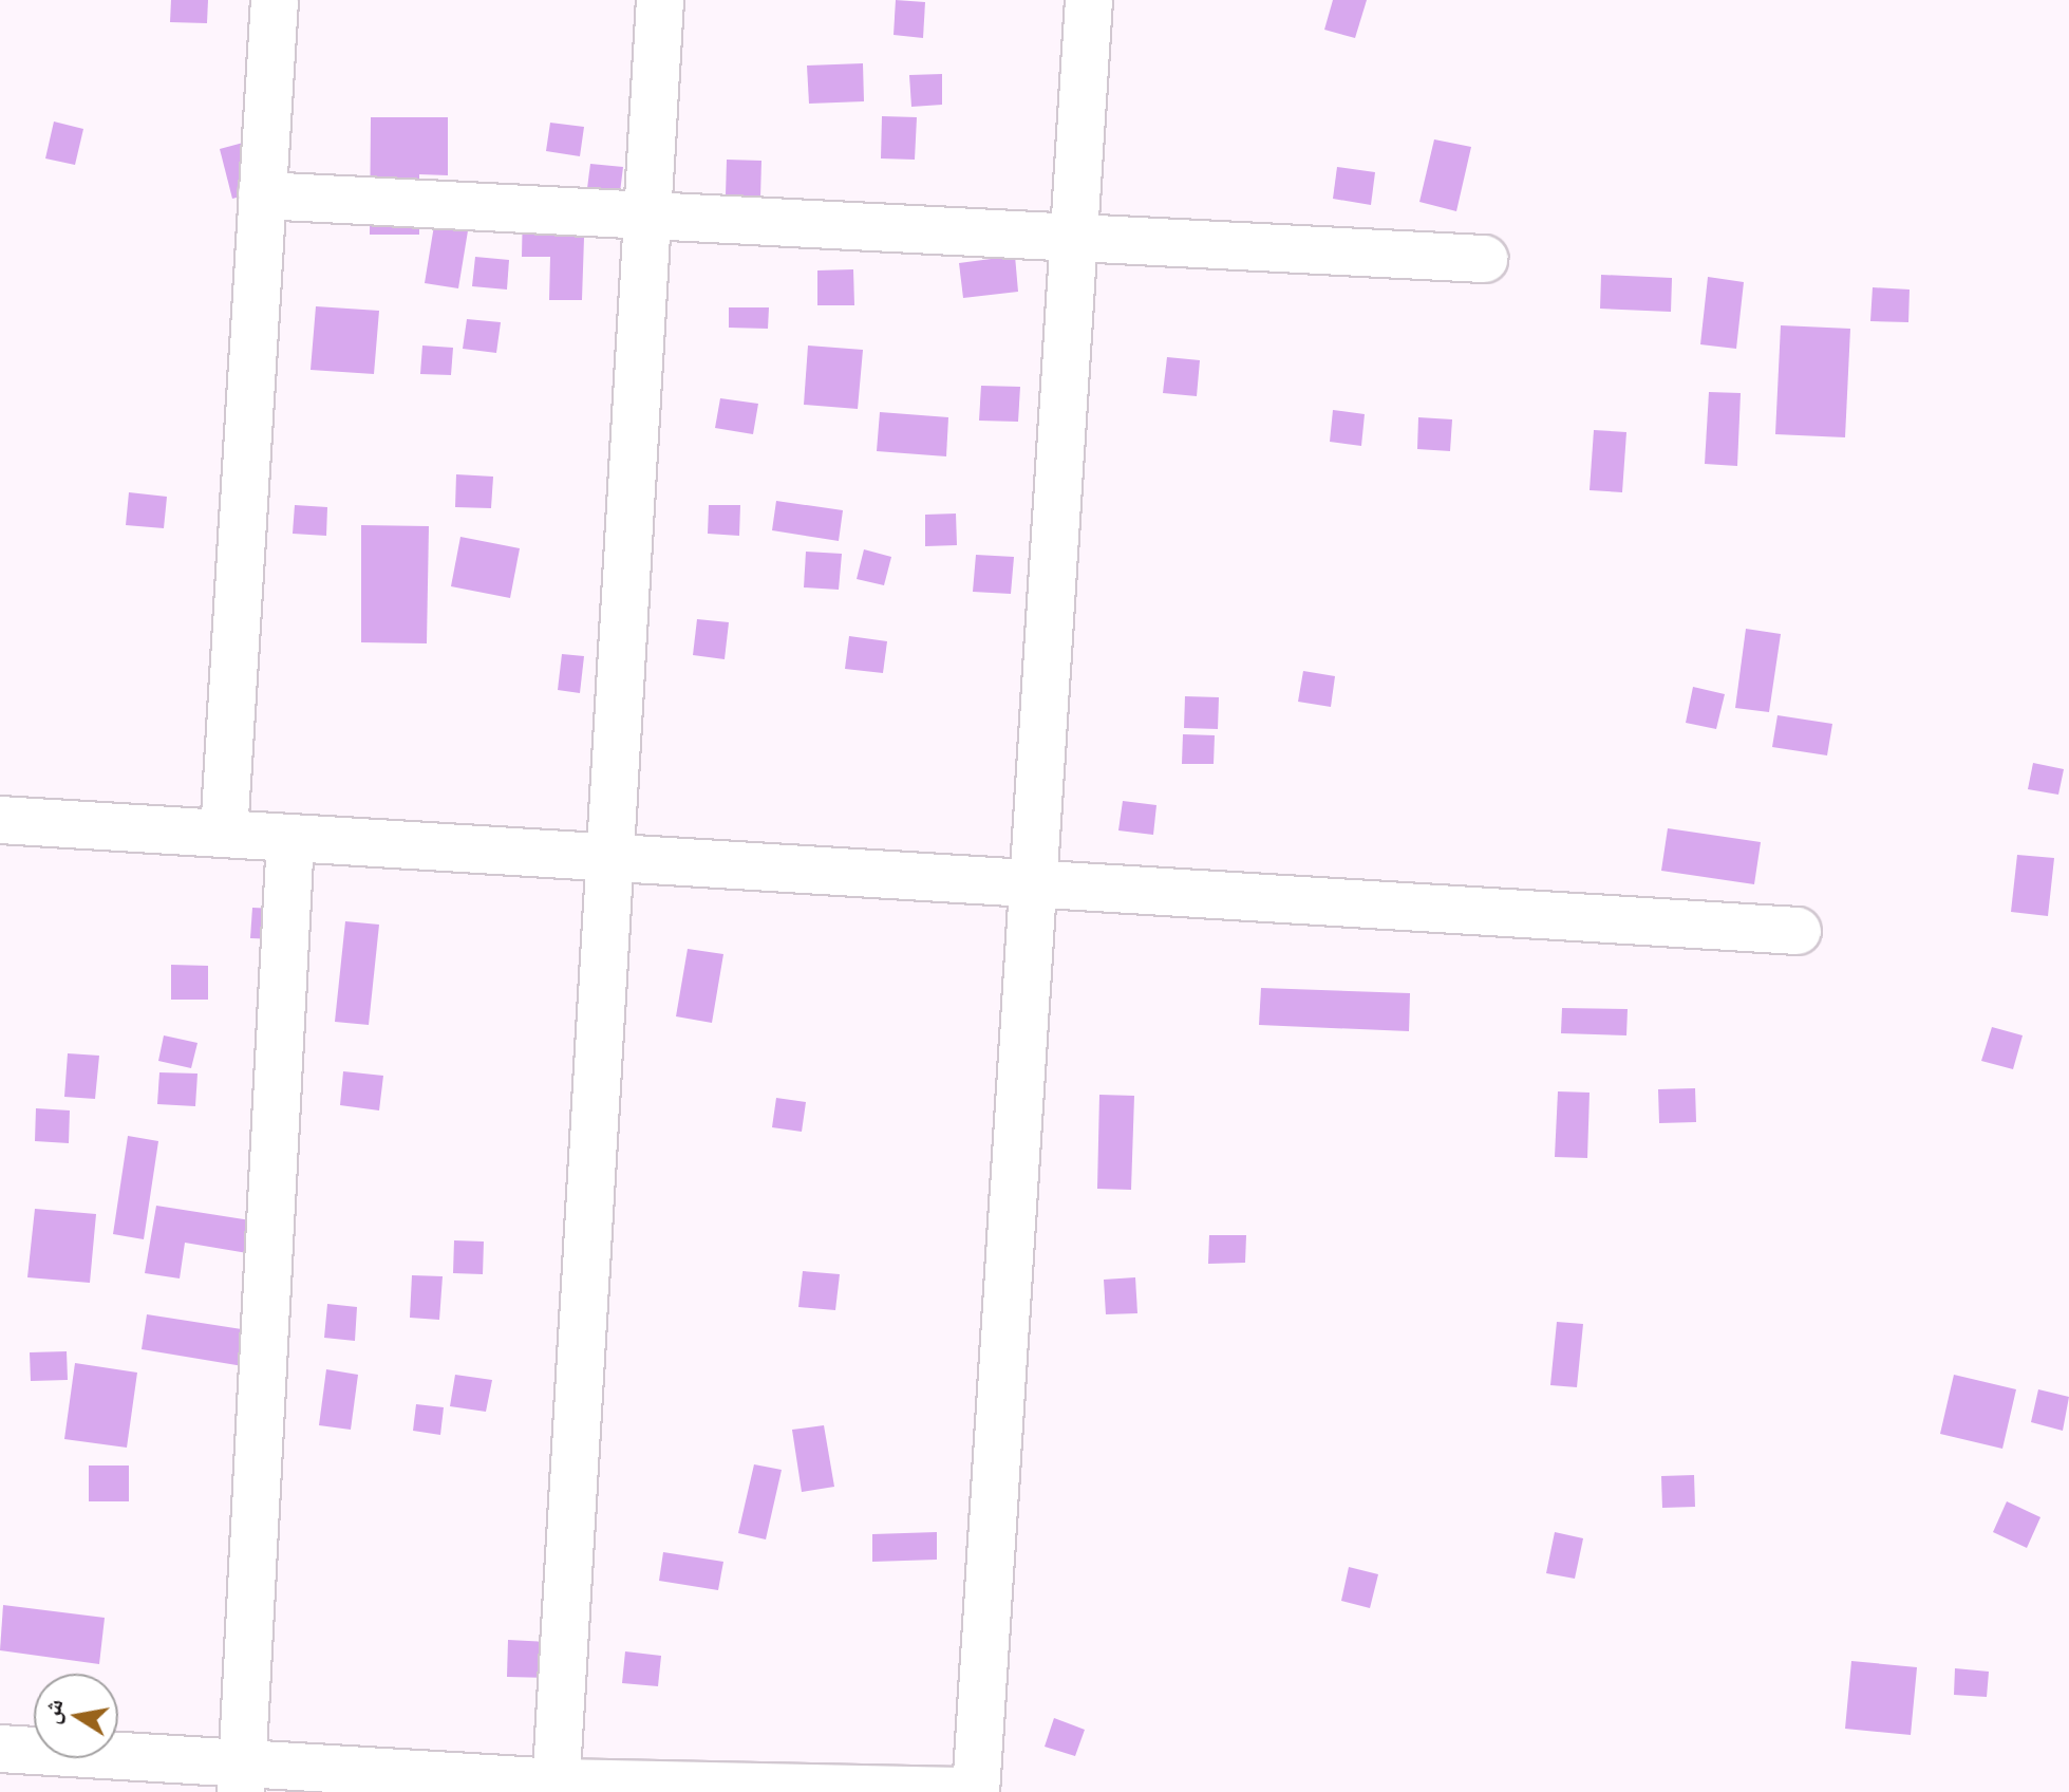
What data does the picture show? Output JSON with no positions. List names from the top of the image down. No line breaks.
{"north":"left"}
